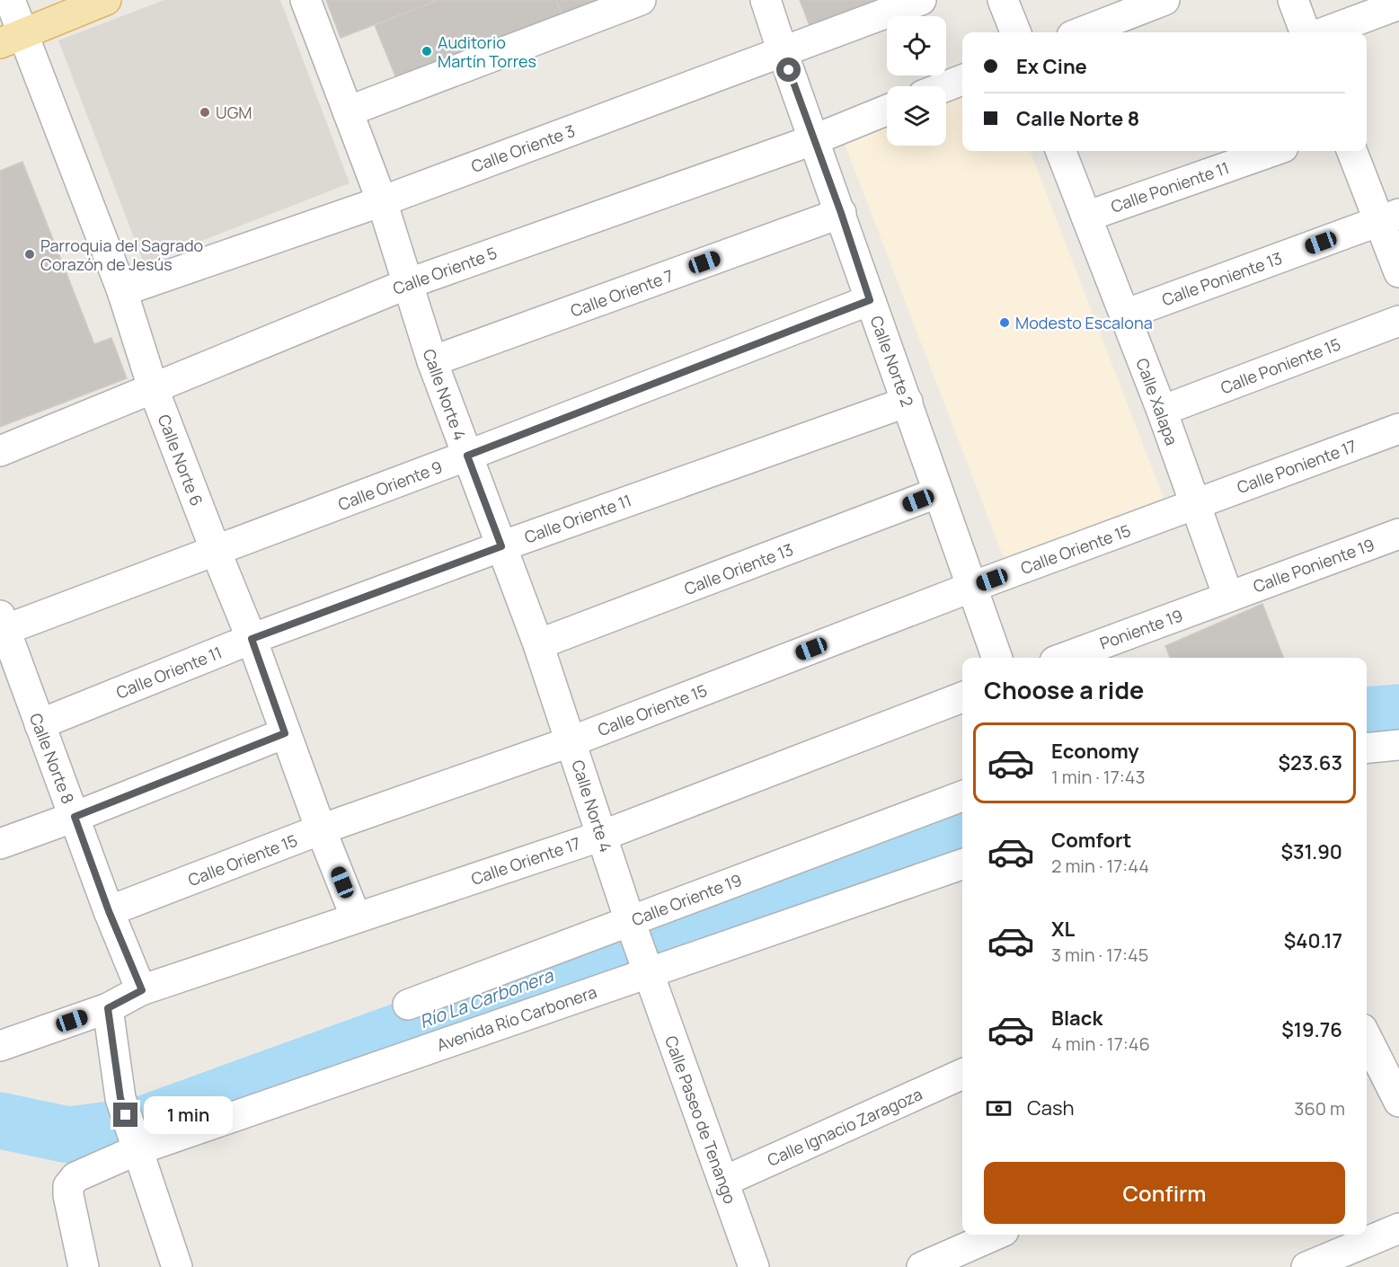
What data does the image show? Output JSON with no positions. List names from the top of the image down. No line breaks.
{"streets":{"street":["Calle Oriente 3","Calle Poniente 11","Calle Oriente 5","Calle Poniente 13","Calle Oriente 7","Calle Norte 2","Calle Poniente 15","Calle Norte 4","Calle Xalapa","Calle Norte 6","Calle Poniente 17","Calle Oriente 9","Calle Oriente 11","Calle Oriente 15","Calle Poniente 19","Calle Oriente 13","Poniente 19","Calle Norte 8","Calle Oriente 17","Calle Oriente 19","Avenida Río Carbonera","Calle Paseo de Tenango","Calle Ignacio Zaragoza"]},"crossings":[["Calle Oriente 3","Calle Norte 2"],["Calle Oriente 3","Calle Norte 4"],["Calle Oriente 3","Calle Norte 6"],["Calle Poniente 11","Calle Xalapa"],["Calle Oriente 5","Calle Norte 2"],["Calle Oriente 5","Calle Norte 4"],["Calle Oriente 5","Calle Norte 6"],["Calle Poniente 13","Calle Xalapa"],["Calle Oriente 7","Calle Norte 2"],["Calle Oriente 7","Calle Norte 4"],["Calle Norte 2","Calle Oriente 9"],["Calle Norte 2","Calle Oriente 11"],["Calle Norte 2","Calle Oriente 15"],["Calle Norte 2","Calle Oriente 13"],["Calle Poniente 15","Calle Xalapa"],["Calle Norte 4","Calle Oriente 9"],["Calle Norte 4","Calle Oriente 11"],["Calle Norte 4","Calle Oriente 15"],["Calle Norte 4","Calle Oriente 13"],["Calle Norte 4","Calle Oriente 17"],["Calle Norte 4","Calle Oriente 19"],["Calle Norte 4","Avenida Río Carbonera"],["Calle Norte 4","Calle Paseo de Tenango"],["Calle Xalapa","Calle Poniente 17"],["Calle Xalapa","Calle Oriente 15"],["Calle Xalapa","Calle Poniente 19"],["Calle Xalapa","Poniente 19"],["Calle Norte 6","Calle Oriente 9"],["Calle Norte 6","Calle Oriente 11"],["Calle Norte 6","Calle Oriente 15"],["Calle Norte 6","Calle Oriente 17"],["Calle Poniente 17","Calle Oriente 15"],["Calle Oriente 9","Calle Norte 8"],["Calle Oriente 11","Calle Norte 8"],["Calle Oriente 15","Calle Norte 8"],["Calle Poniente 19","Poniente 19"],["Calle Norte 8","Calle Oriente 17"],["Avenida Río Carbonera","Calle Paseo de Tenango"],["Calle Paseo de Tenango","Calle Ignacio Zaragoza"]],"water":["Río La Carbonera"],"places":["Auditorio Martín Torres","UGM","Parroquia del Sagrado Corazón de Jesús","Modesto Escalona"],"page":{"banner":["Ex Cine","Calle Norte 8"],"heading":"Choose a ride","list":[{"name":"Economy","note":"1 min · 17:43","value":"$23.63"},{"name":"Comfort","note":"2 min · 17:44","value":"$31.90"},{"name":"XL","note":"3 min · 17:45","value":"$40.17"},{"name":"Black","note":"4 min · 17:46","value":"$19.76"}],"pay":["Cash","360 m"],"bubble":"1 min","buttons":"Confirm"}}
